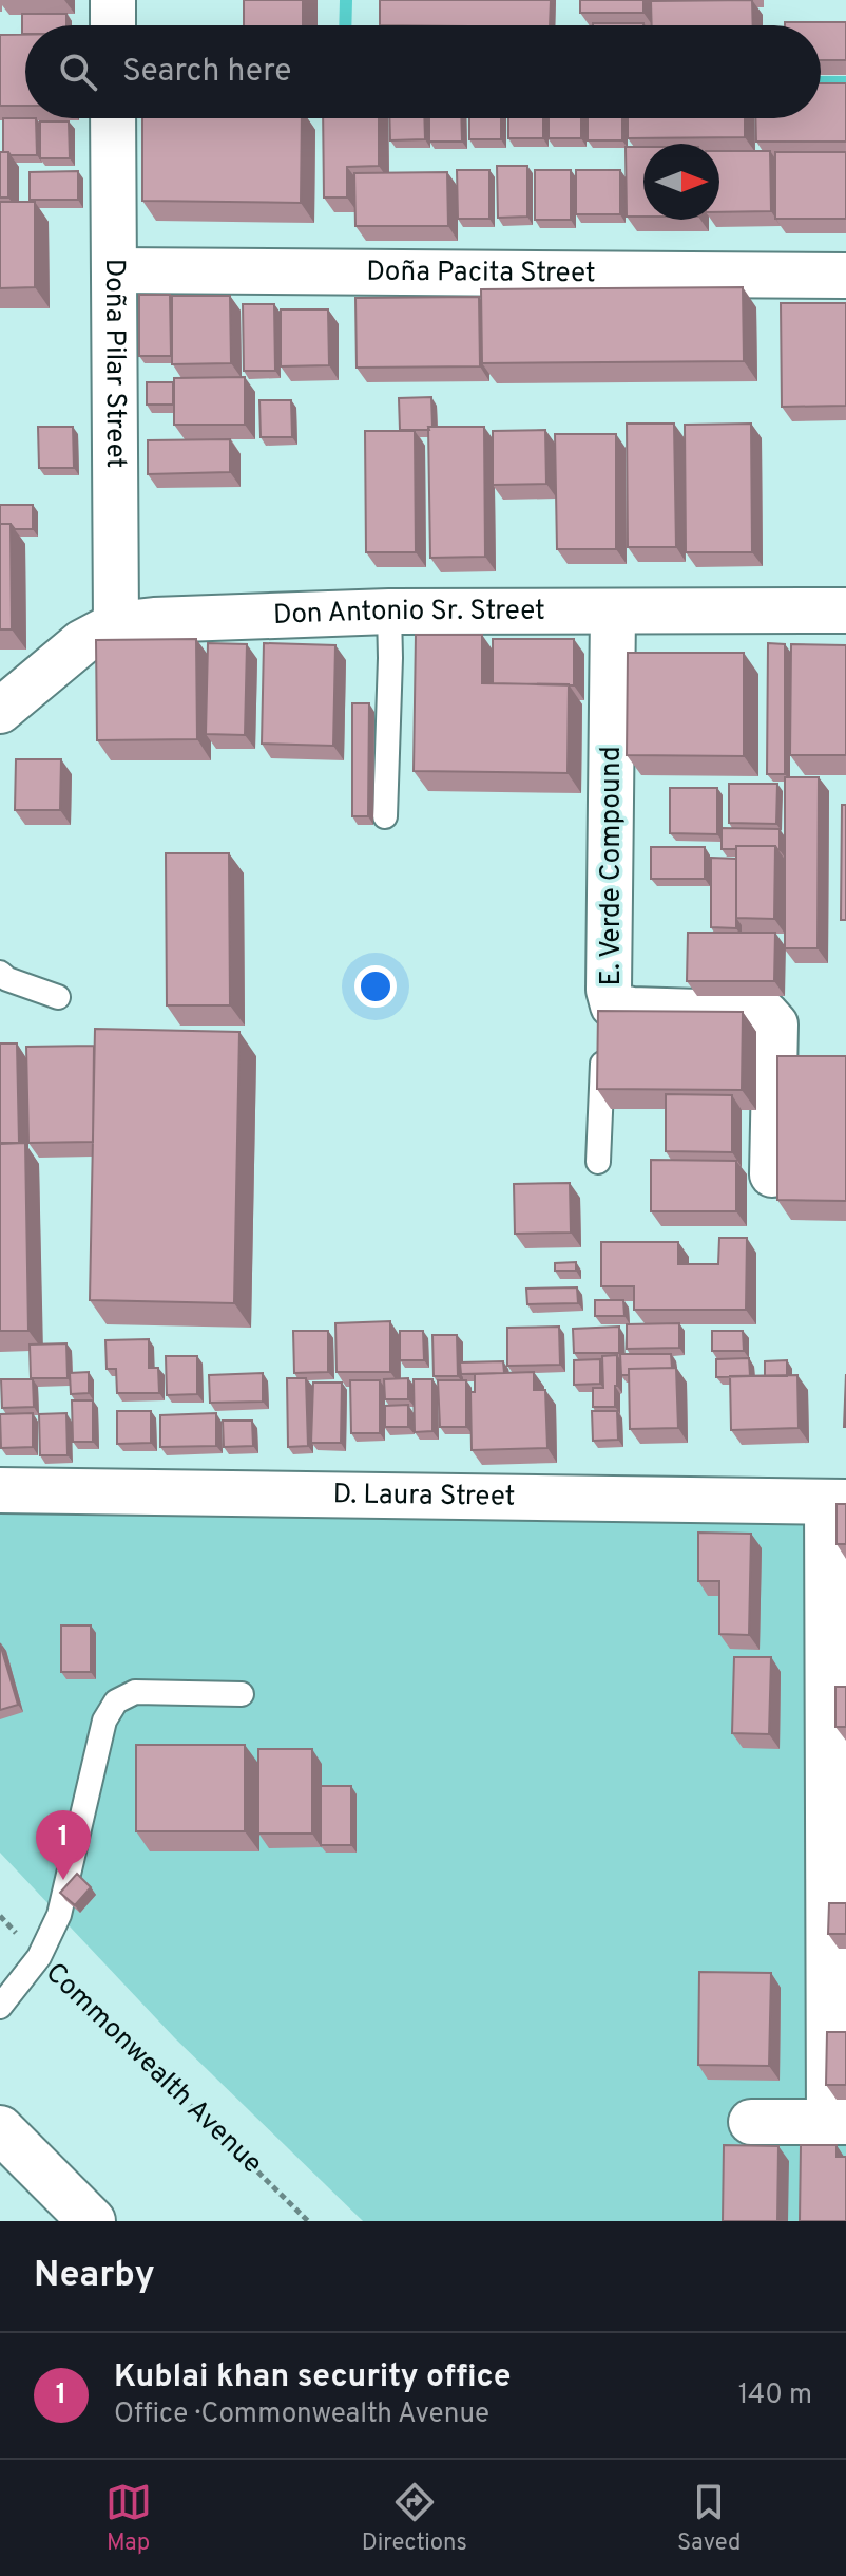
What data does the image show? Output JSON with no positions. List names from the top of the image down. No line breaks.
{"streets":{"street":["Doña Pacita Street","Doña Pilar Street","Don Antonio Sr. Street","E. Verde Compound","D. Laura Street"],"path":["Commonwealth Avenue"]},"crossings":[["Doña Pacita Street","Doña Pilar Street"],["Doña Pilar Street","Don Antonio Sr. Street"],["Don Antonio Sr. Street","E. Verde Compound"]],"north":"right","page":{"search":"Search here","pins":"1","heading":"Nearby","list":[{"mark":"1","name":"Kublai khan security office","note":"Office · Commonwealth Avenue","value":"140 m"}],"nav":["Map","Directions","Saved"]}}
